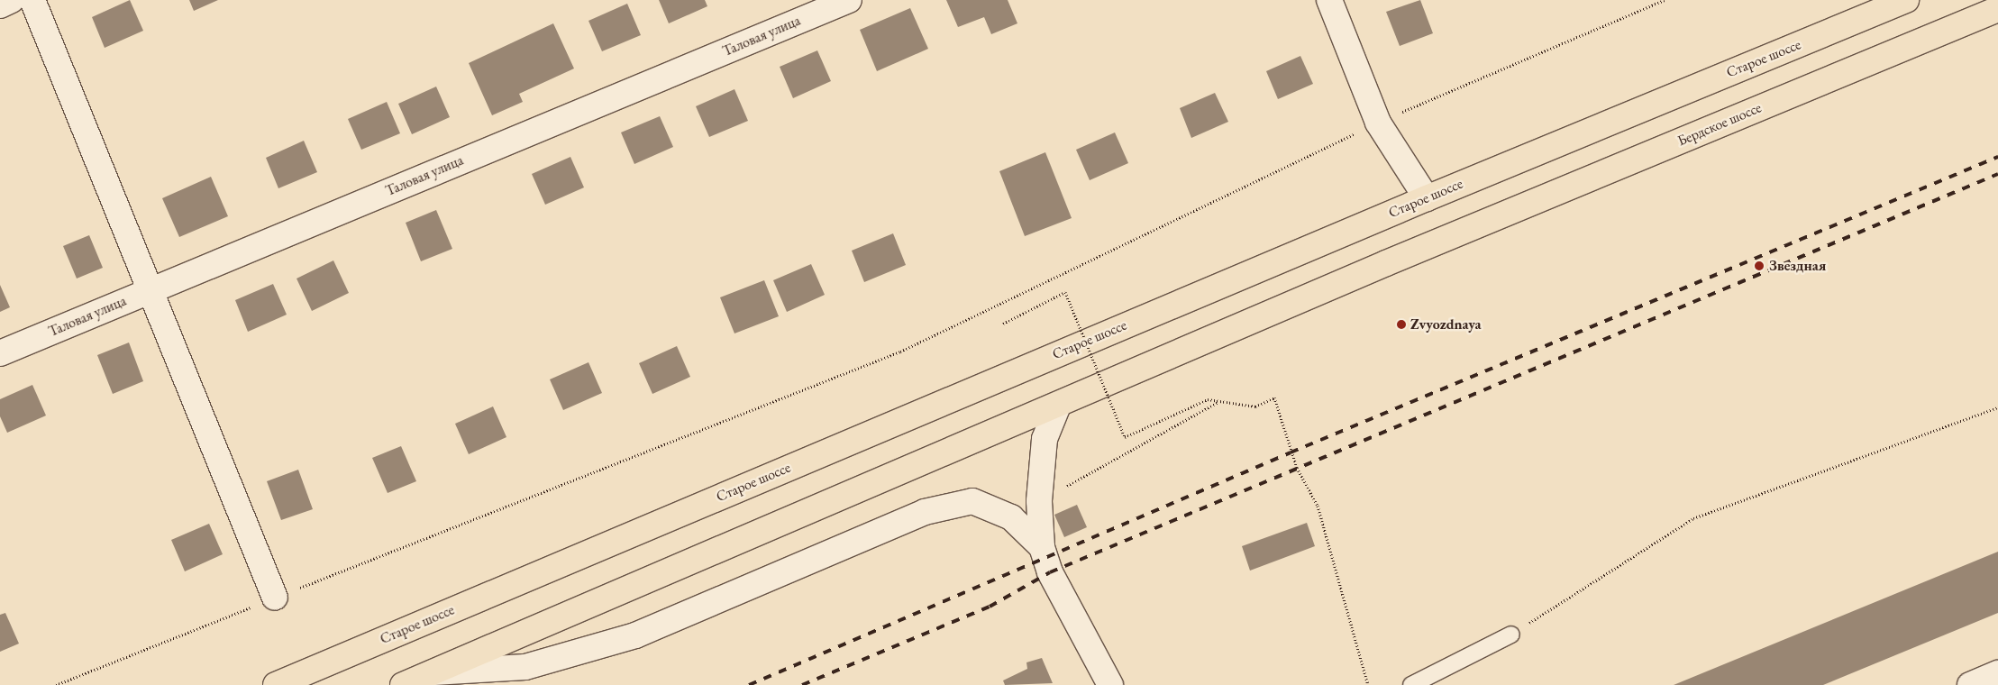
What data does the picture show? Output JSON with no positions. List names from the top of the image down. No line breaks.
{"streets":{"highway":["Старое шоссе","Бердское шоссе"],"street":["Таловая улица"]},"places":["Звездная","Zvyozdnaya"]}
